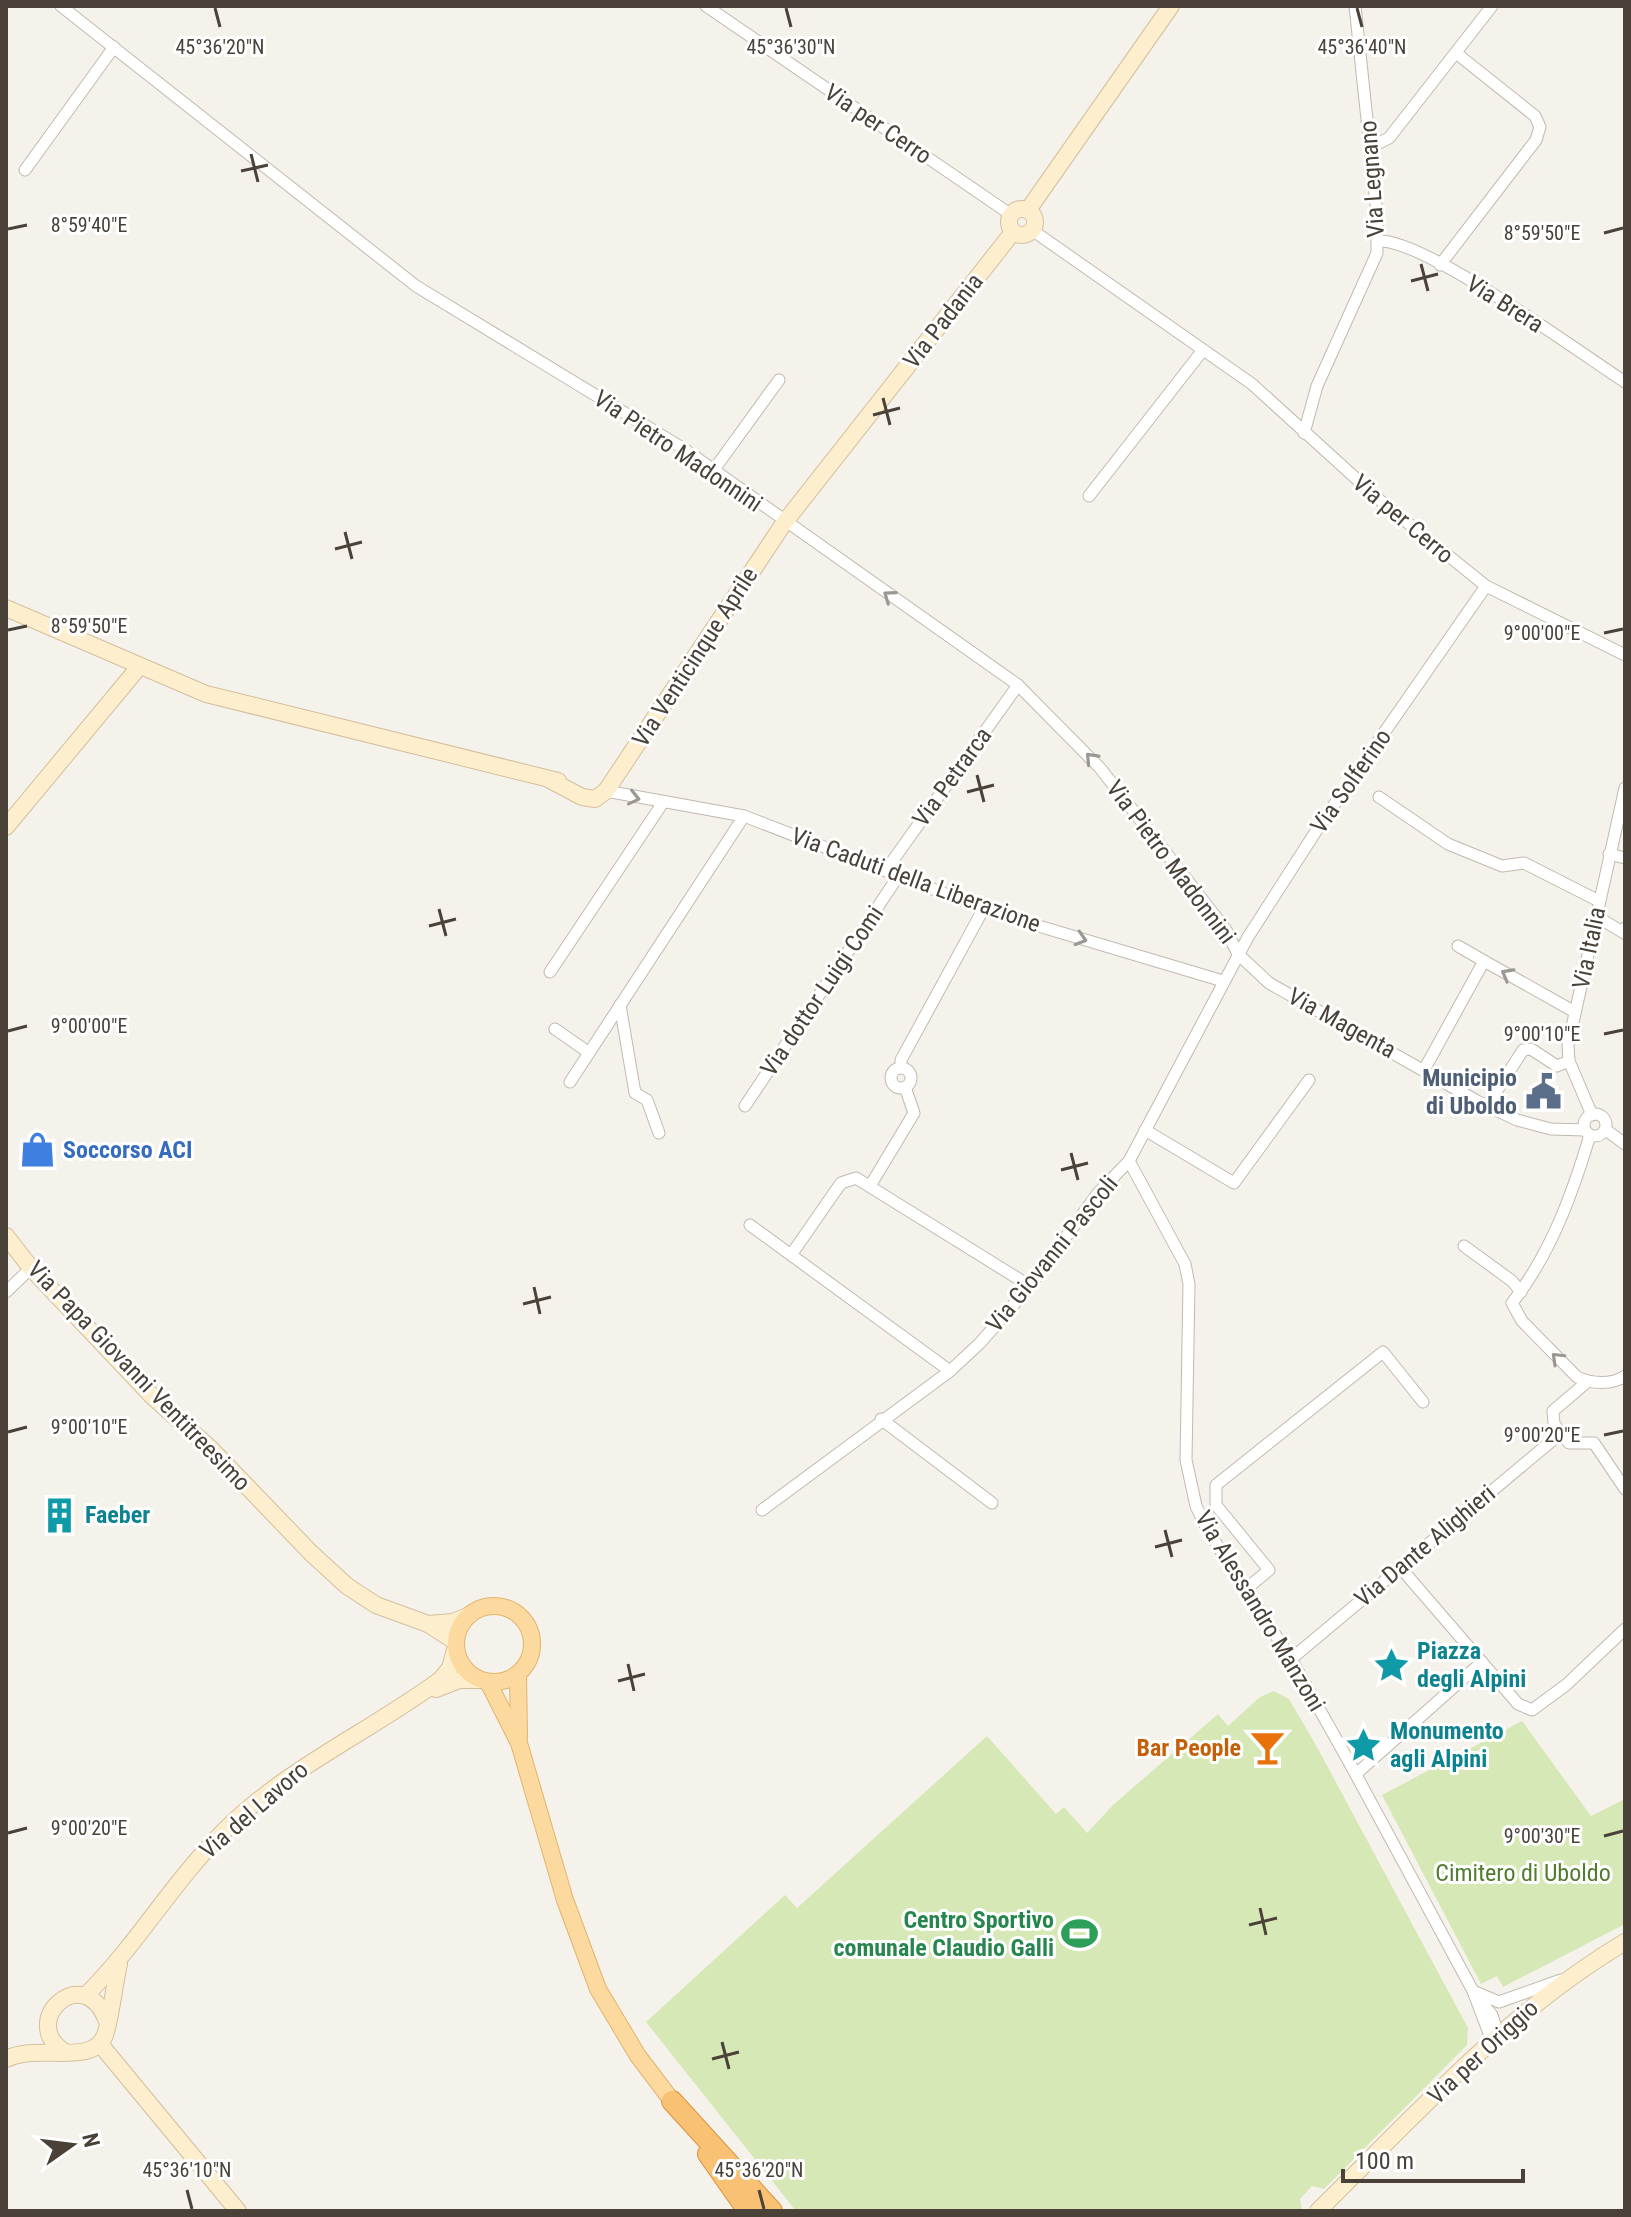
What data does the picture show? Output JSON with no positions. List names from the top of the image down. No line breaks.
{"streets":{"street":["Via per Cerro","Via Legnano","Via Brera","Via Padania","Via Pietro Madonnini","Via Venticinque Aprile","Via Petrarca","Via Solferino","Via Caduti della Liberazione","Via Italia","Via dottor Luigi Comi","Via Magenta","Via Giovanni Pascoli","Via Papa Giovanni Ventitreesimo","Via Dante Alighieri","Via Alessandro Manzoni","Via del Lavoro","Via per Origgio"]},"crossings":[["Via per Cerro","Via Legnano"],["Via per Cerro","Via Padania"],["Via per Cerro","Via Solferino"],["Via Legnano","Via Brera"],["Via Padania","Via Pietro Madonnini"],["Via Padania","Via Venticinque Aprile"],["Via Pietro Madonnini","Via Venticinque Aprile"],["Via Pietro Madonnini","Via Petrarca"],["Via Pietro Madonnini","Via Solferino"],["Via Pietro Madonnini","Via Magenta"],["Via Venticinque Aprile","Via Caduti della Liberazione"],["Via Petrarca","Via Caduti della Liberazione"],["Via Solferino","Via Caduti della Liberazione"],["Via Solferino","Via Magenta"],["Via Solferino","Via Giovanni Pascoli"],["Via Caduti della Liberazione","Via dottor Luigi Comi"],["Via Caduti della Liberazione","Via Giovanni Pascoli"],["Via Giovanni Pascoli","Via Alessandro Manzoni"],["Via Papa Giovanni Ventitreesimo","Via del Lavoro"],["Via Dante Alighieri","Via Alessandro Manzoni"],["Via Alessandro Manzoni","Via per Origgio"]],"one_way":["Via Pietro Madonnini"],"parks":["Cimitero di Uboldo"],"places":{"public building":["Municipio di Uboldo"],"shop":["Soccorso ACI"],"building":["Faeber"],"place":["Piazza degli Alpini","Monumento agli Alpini"],"bar":["Bar People"],"sports":["Centro Sportivo comunale Claudio Galli"]},"scale_bar":"100 m","north":"right","coordinates":["45°36'20\"N","45°36'30\"N","45°36'40\"N","8°59'40\"E","8°59'50\"E","9°00'00\"E","9°00'10\"E","9°00'20\"E","9°00'30\"E","45°36'10\"N"]}
